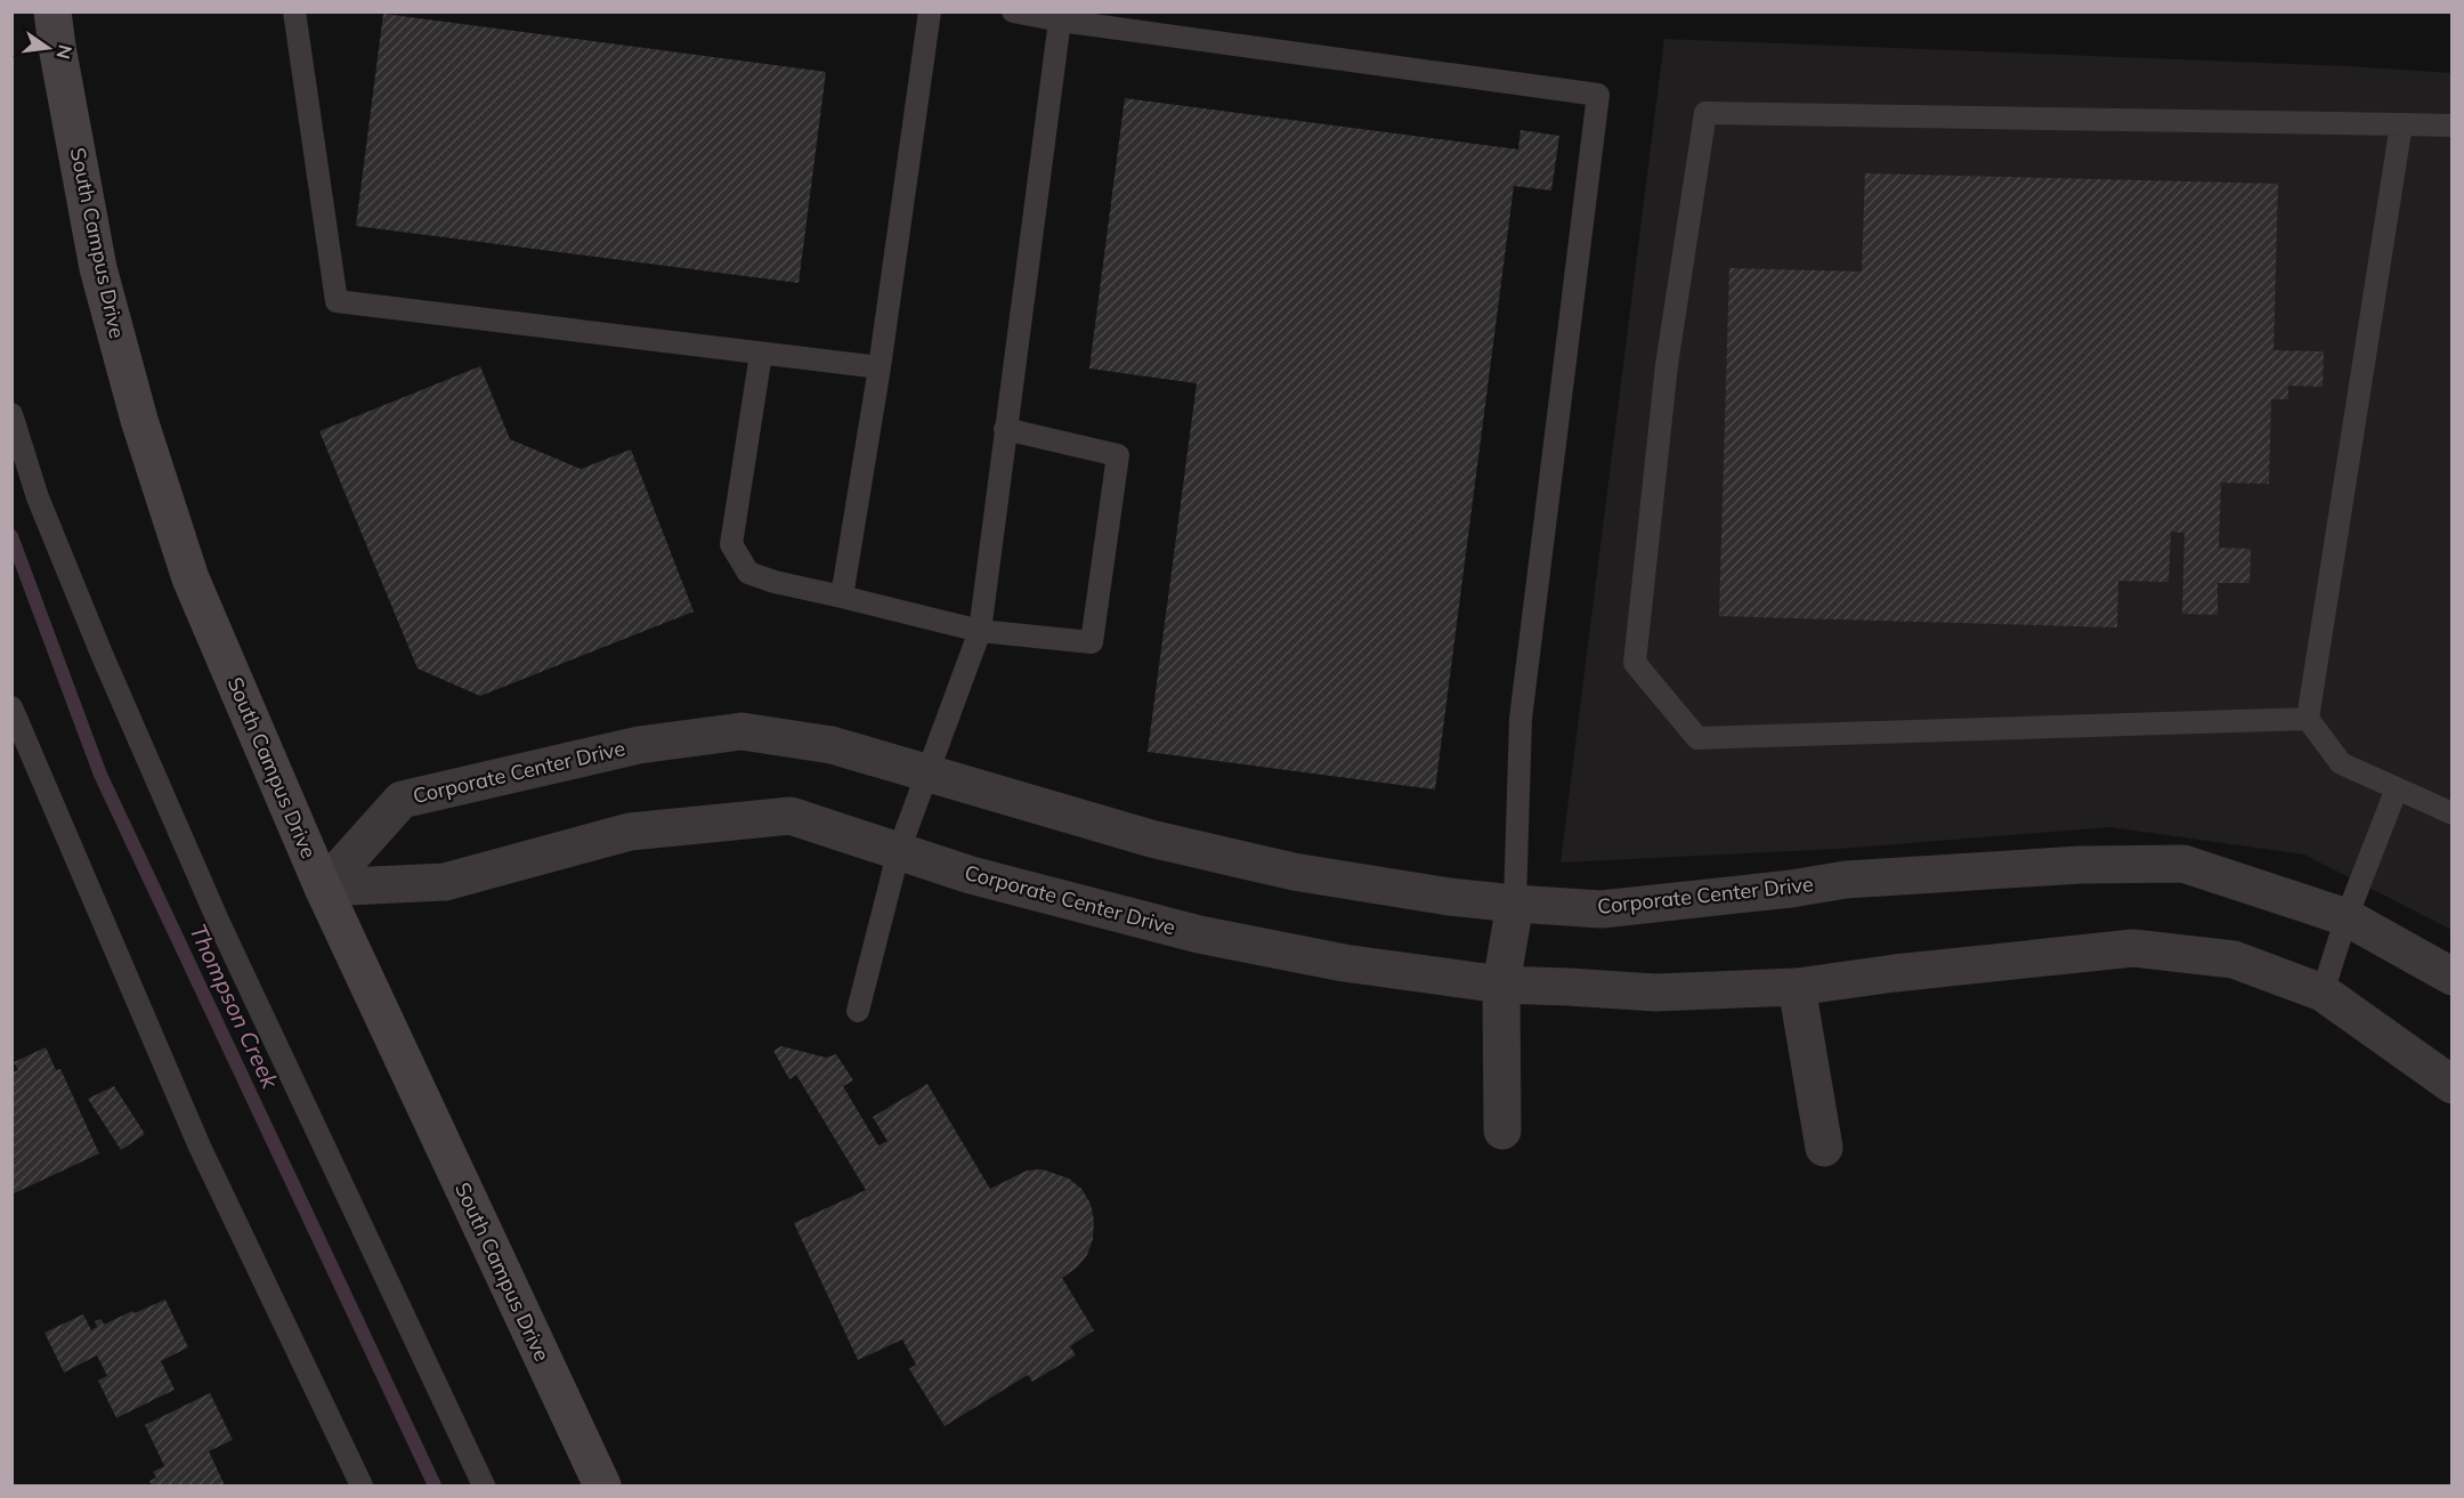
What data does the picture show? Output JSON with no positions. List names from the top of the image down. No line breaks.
{"streets":{"street":["South Campus Drive","Corporate Center Drive"]},"crossings":[["South Campus Drive","Corporate Center Drive"]],"water":["Thompson Creek"],"north":"right"}
